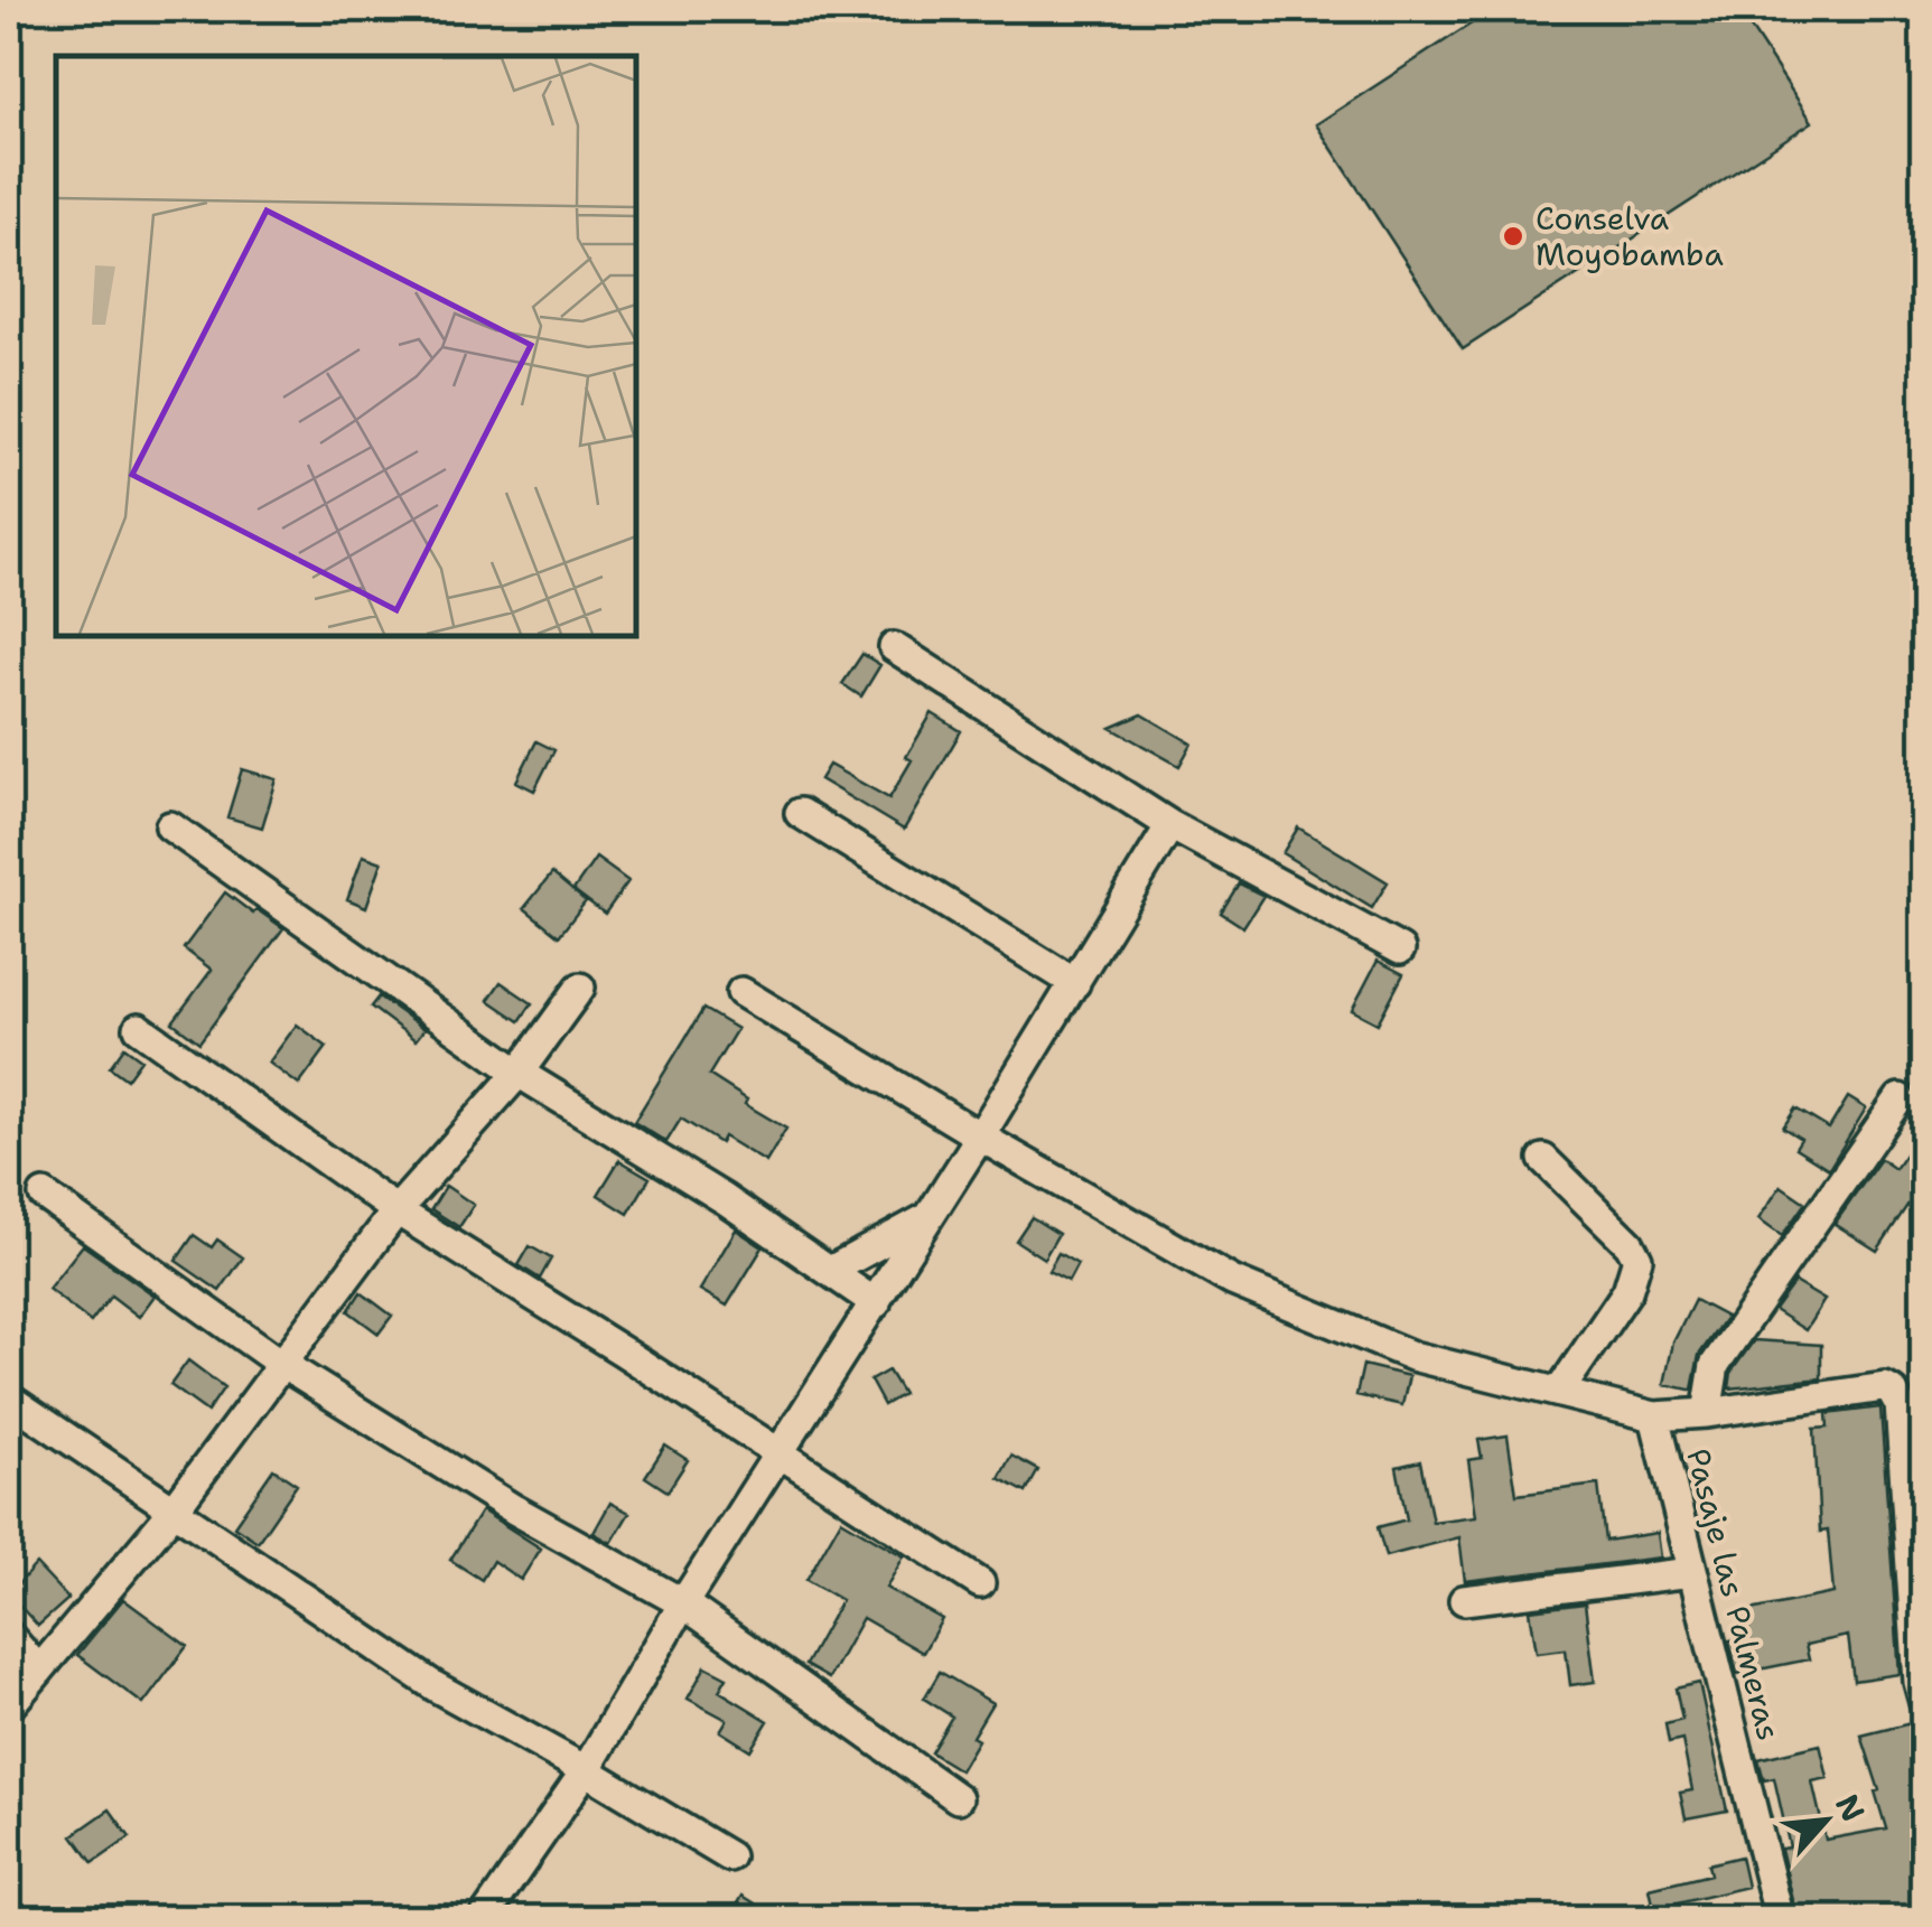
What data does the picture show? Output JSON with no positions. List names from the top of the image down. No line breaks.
{"streets":{"street":["Pasaje las Palmeras"]},"places":["Conselva Moyobamba"],"north":"top right"}
